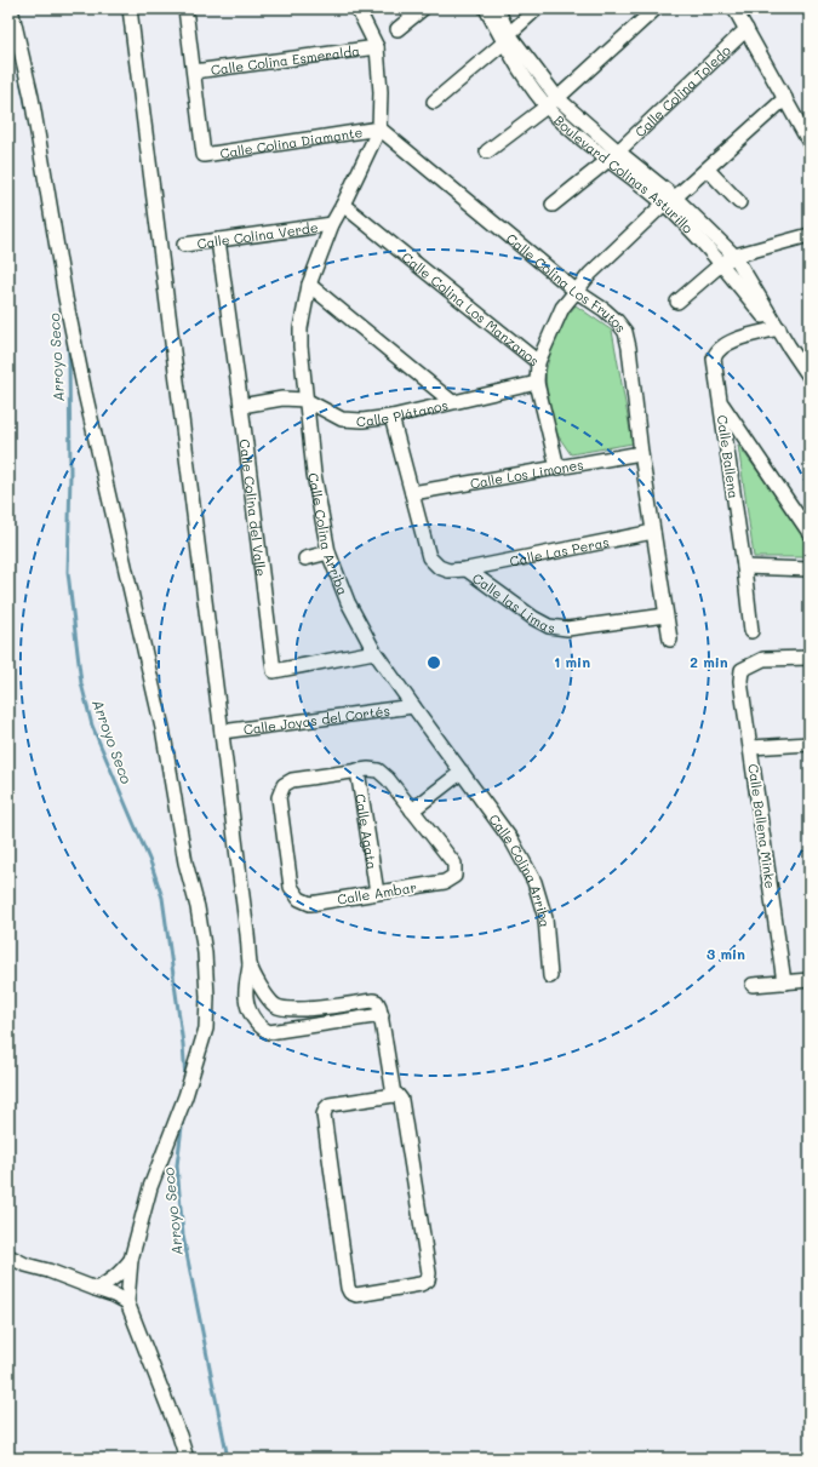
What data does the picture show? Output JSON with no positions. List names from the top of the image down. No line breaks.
{"streets":{"street":["Calle Colina Esmeralda","Calle Colina Toledo","Calle Colina Diamante","Boulevard Colinas Asturillo","Calle Colina Verde","Calle Colina Los Frutos","Calle Colina Los Manzanos","Calle Plátanos","Calle Ballena","Calle Los Limones","Calle Colina del Valle","Calle Colina Arriba","Calle Las Peras","Calle las Limas","Calle Joyas del Cortés","Calle Ballena Minke","Calle Agata","Calle Ambar"]},"crossings":[["Calle Colina Esmeralda","Calle Colina Diamante"],["Calle Colina Esmeralda","Calle Colina Arriba"],["Calle Colina Toledo","Boulevard Colinas Asturillo"],["Calle Colina Diamante","Calle Colina Los Frutos"],["Calle Colina Diamante","Calle Colina Arriba"],["Boulevard Colinas Asturillo","Calle Ballena"],["Calle Colina Verde","Calle Colina del Valle"],["Calle Colina Verde","Calle Colina Arriba"],["Calle Colina Los Frutos","Calle Los Limones"],["Calle Colina Los Frutos","Calle Colina Arriba"],["Calle Colina Los Frutos","Calle Las Peras"],["Calle Colina Los Frutos","Calle las Limas"],["Calle Colina Los Manzanos","Calle Plátanos"],["Calle Colina Los Manzanos","Calle Los Limones"],["Calle Colina Los Manzanos","Calle Colina Arriba"],["Calle Plátanos","Calle Colina del Valle"],["Calle Plátanos","Calle Colina Arriba"],["Calle Plátanos","Calle las Limas"],["Calle Los Limones","Calle las Limas"],["Calle Colina del Valle","Calle Colina Arriba"],["Calle Colina Arriba","Calle Joyas del Cortés"],["Calle Las Peras","Calle las Limas"],["Calle Agata","Calle Ambar"]],"water":["Arroyo Seco"],"rings":["1 min","2 min","3 min"]}
